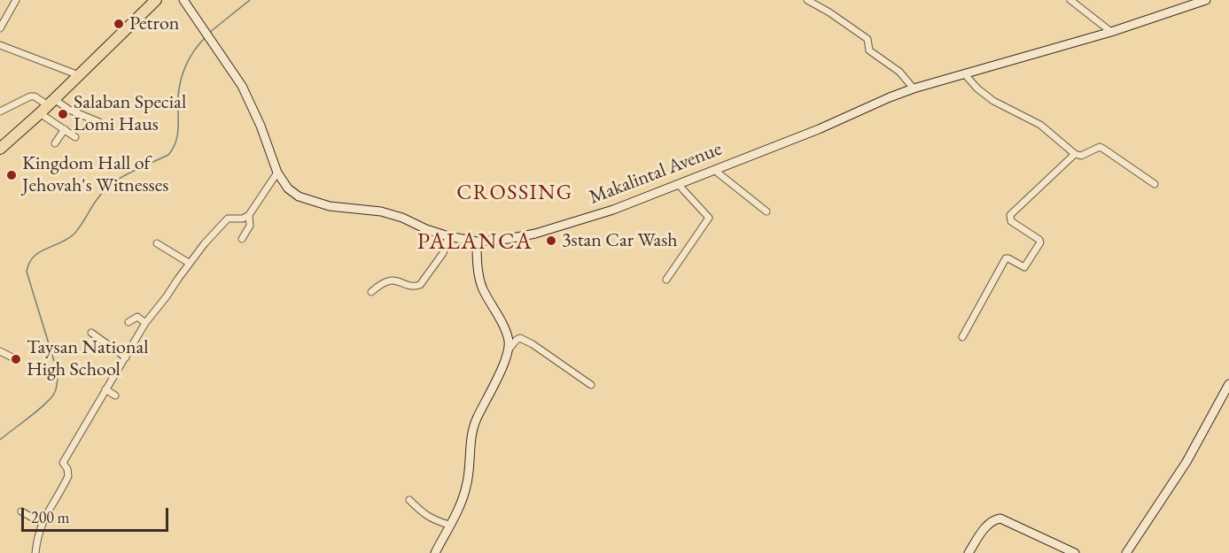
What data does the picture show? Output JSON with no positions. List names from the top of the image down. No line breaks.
{"streets":{"main road":["Makalintal Avenue"]},"districts":["CROSSING","PALANCA"],"places":["Petron","Salaban Special Lomi Haus","Kingdom Hall of Jehovah's Witnesses","3stan Car Wash","Taysan National High School"],"scale_bar":"200 m"}
